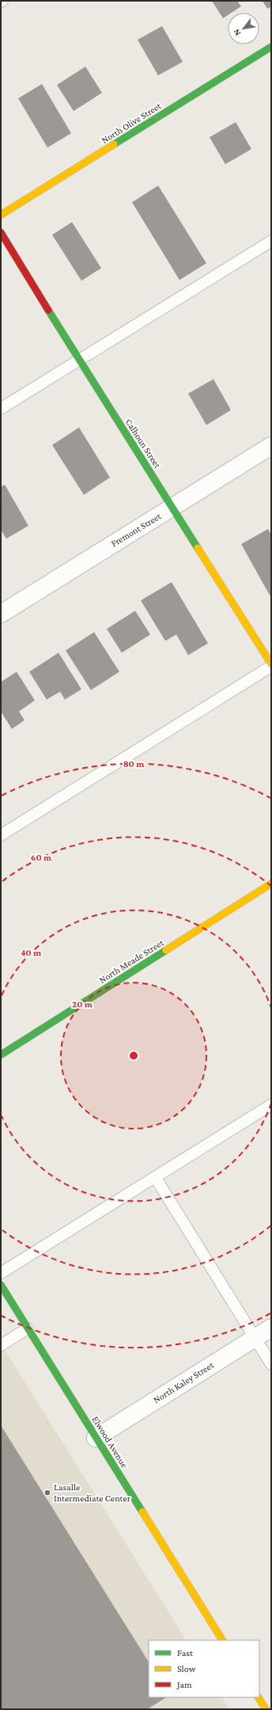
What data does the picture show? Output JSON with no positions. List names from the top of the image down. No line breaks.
{"streets":{"street":["North Olive Street","Calhoun Street","Fremont Street","North Meade Street","North Kaley Street","Elwood Avenue"]},"crossings":[["Calhoun Street","Fremont Street"],["North Kaley Street","Elwood Avenue"]],"places":["Lasalle Intermediate Center"],"legend":["Fast","Slow","Jam"],"north":"bottom left","rings":["80 m","60 m","40 m","20 m"]}
